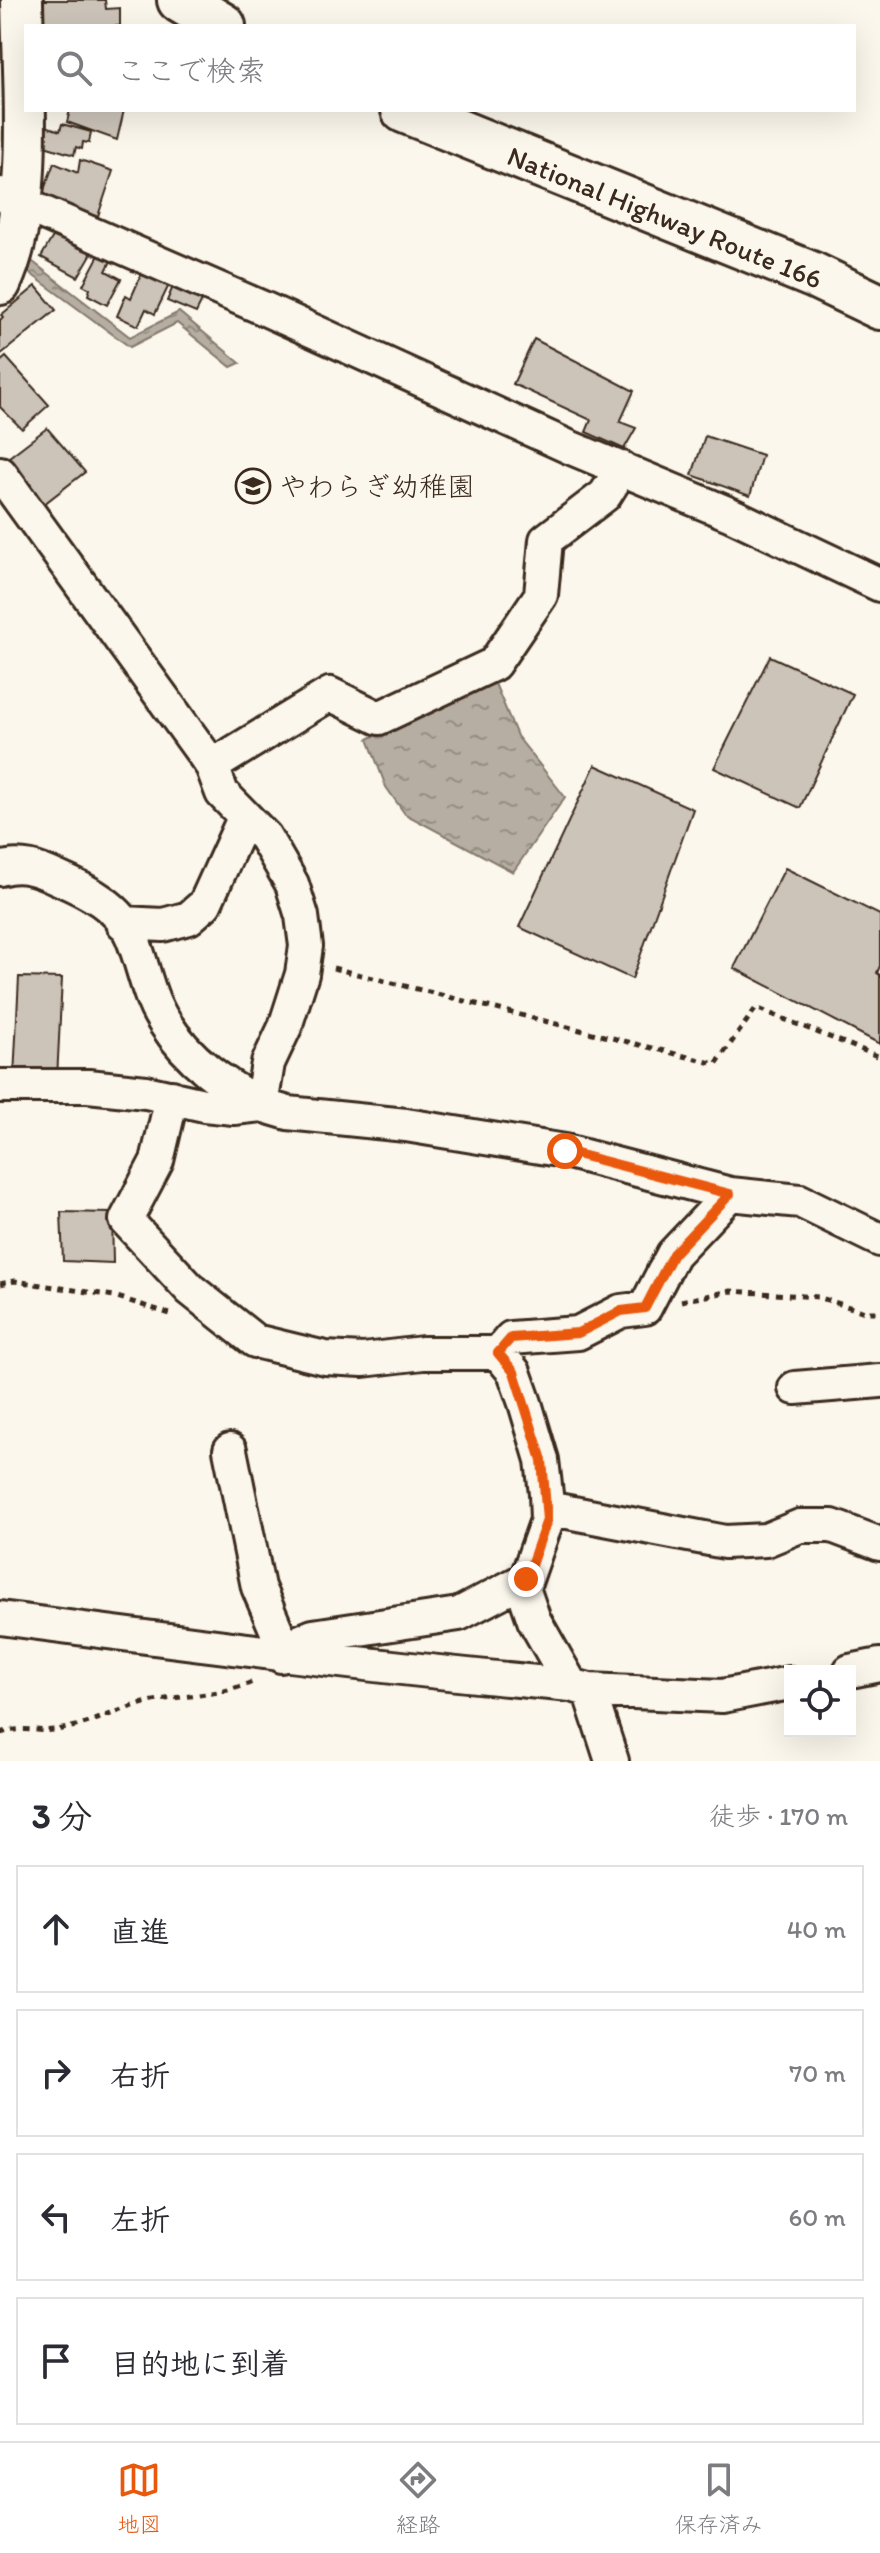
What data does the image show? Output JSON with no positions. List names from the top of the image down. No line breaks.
{"streets":{"highway":["National Highway Route 166"]},"places":{"school or university":["やわらぎ幼稚園"]},"page":{"search":"ここで検索","heading":["3 分","徒歩 · 170 m"],"list":[["直進","40 m"],["右折","70 m"],["左折","60 m"],"目的地に到着"],"nav":["地図","経路","保存済み"]}}
